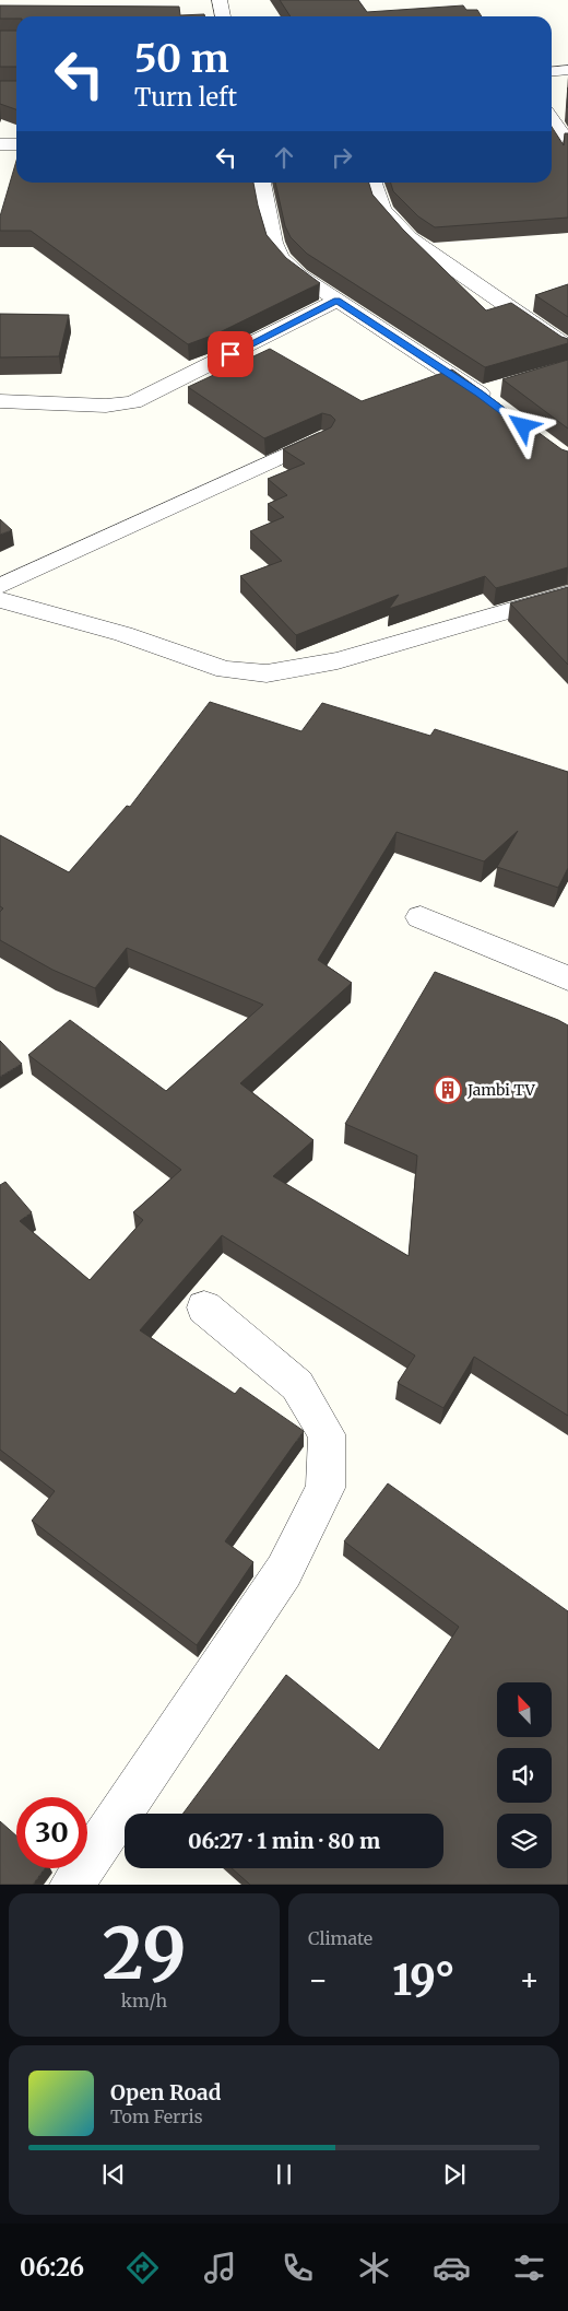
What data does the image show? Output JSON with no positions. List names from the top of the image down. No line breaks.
{"places":{"building":["Jambi TV"]},"north":"top left","page":{"turn":["50 m","Turn left"],"limit":"30","trip":"06:27 · 1 min · 80 m","tile":[["29","km/h"],"Climate"],"heat":["−","19°","+"],"song":["Open Road","Tom Ferris"],"tabs":"06:26"}}
